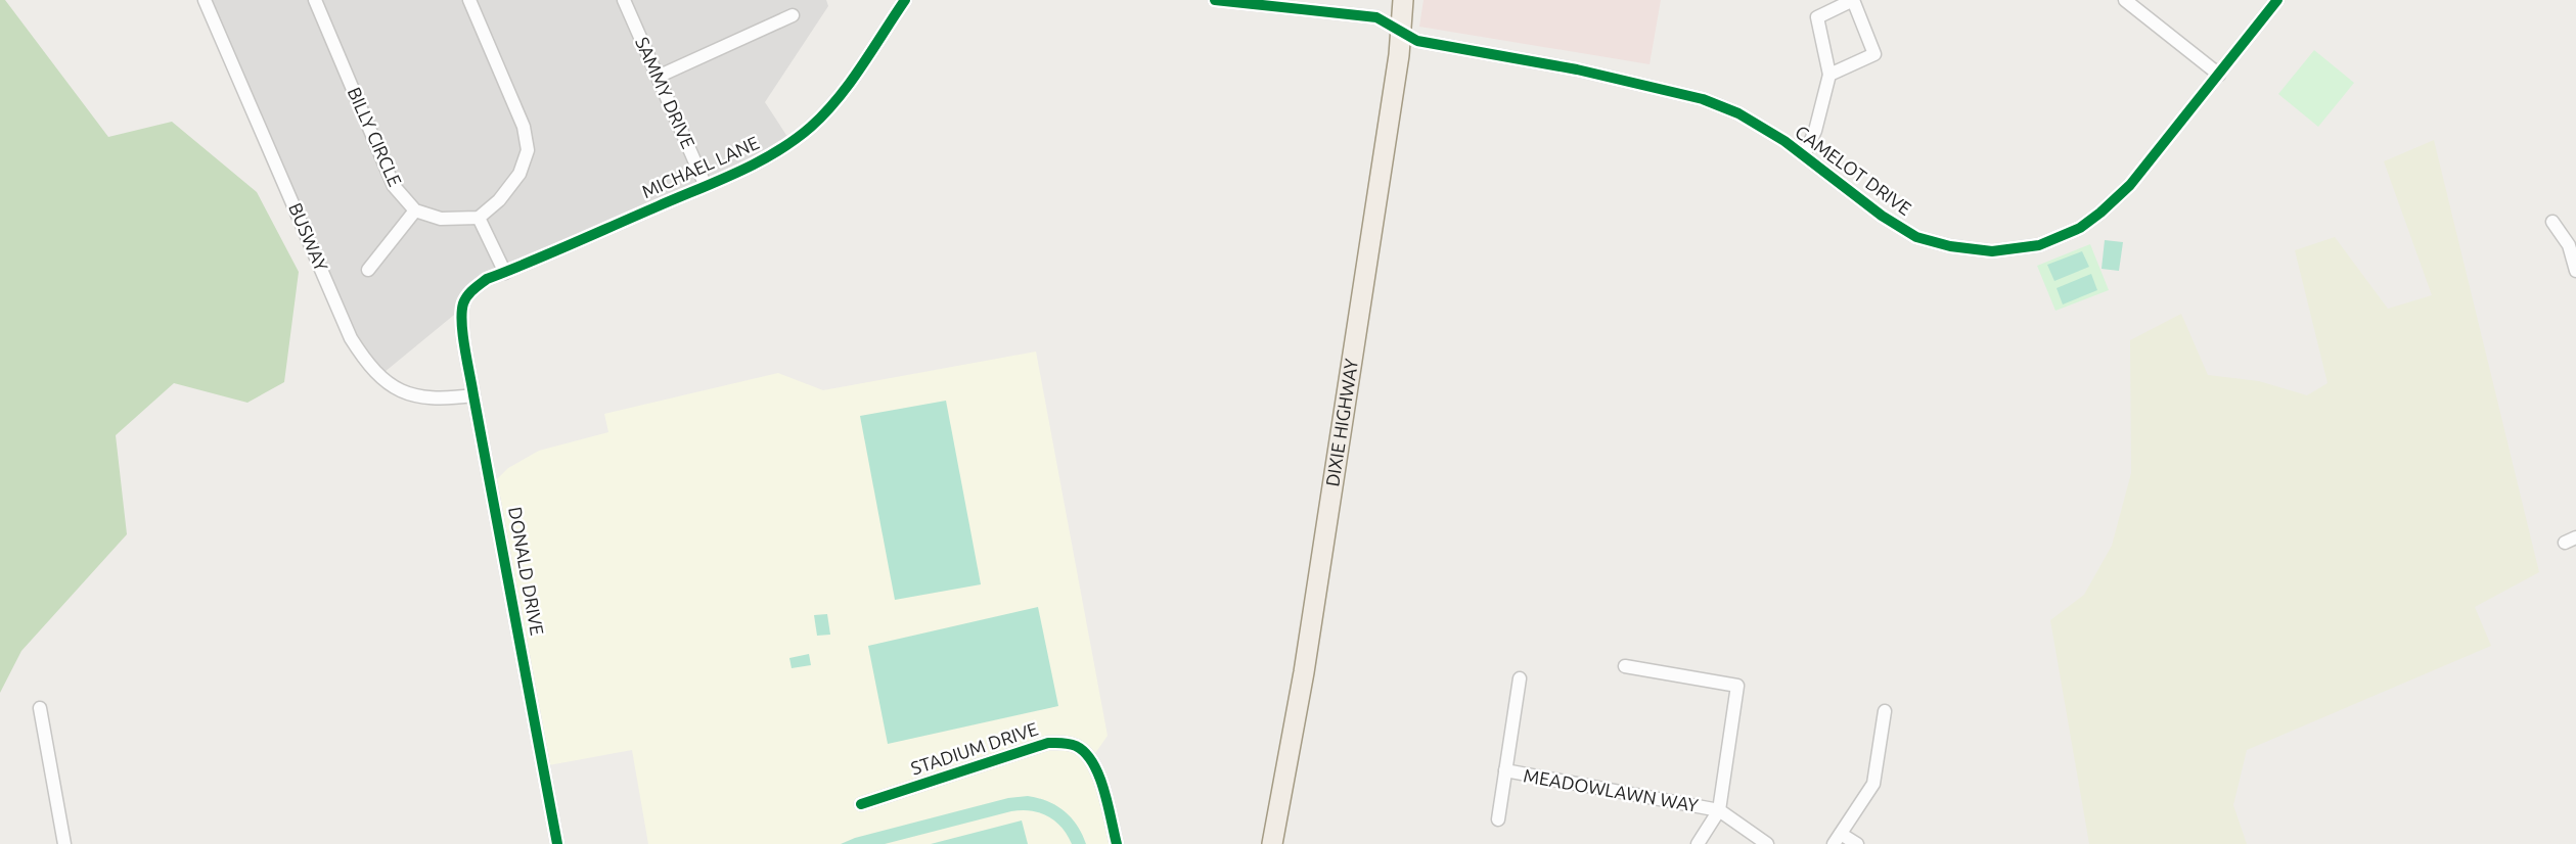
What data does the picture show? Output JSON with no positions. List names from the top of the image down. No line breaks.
{"streets":{"main road":["DIXIE HIGHWAY"],"street":["SAMMY DRIVE","BILLY CIRCLE","MICHAEL LANE","CAMELOT DRIVE","BUSWAY","DONALD DRIVE","STADIUM DRIVE","MEADOWLAWN WAY"]},"crossings":[["SAMMY DRIVE","MICHAEL LANE"],["MICHAEL LANE","DONALD DRIVE"],["CAMELOT DRIVE","DIXIE HIGHWAY"],["BUSWAY","DONALD DRIVE"]]}
